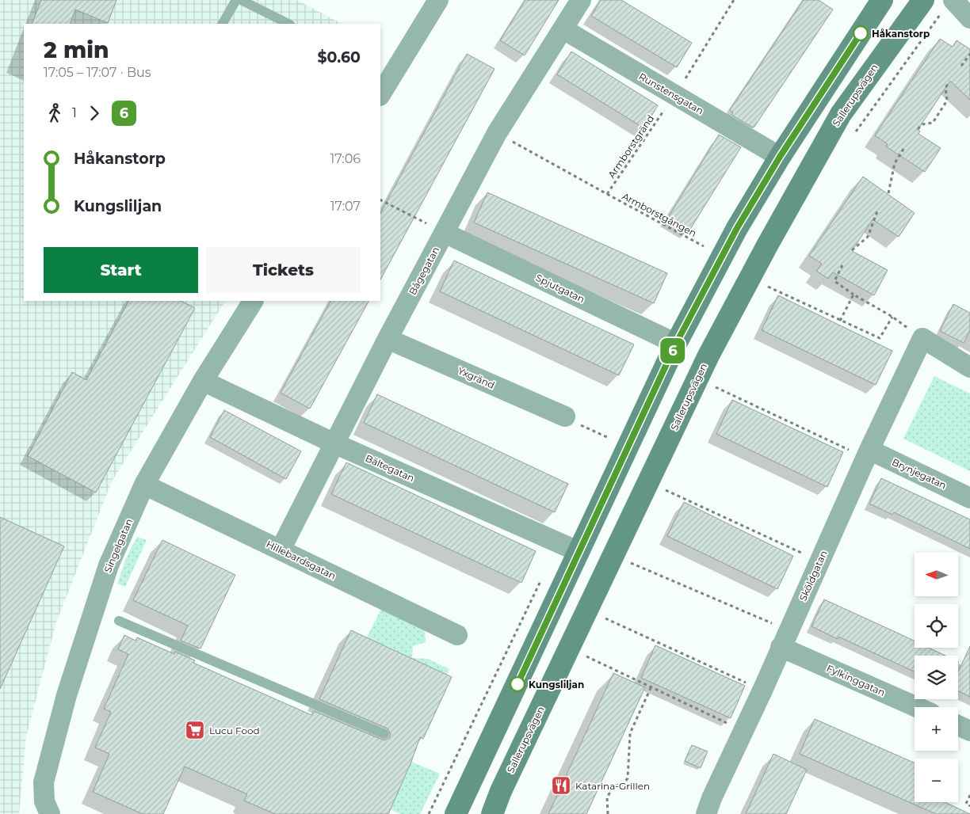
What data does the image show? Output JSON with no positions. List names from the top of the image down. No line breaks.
{"streets":{"main road":["Sallerupsvägen"],"street":["Runstensgatan","Bågegatan","Spjutgatan","Yxgränd","Bältegatan","Brynjegatan","Singelgatan","Hillebardsgatan","Sköldgatan","Fylkinggatan"],"path":["Armborstgränd","Armborstgången"]},"crossings":[["Runstensgatan","Armborstgränd"],["Runstensgatan","Bågegatan"],["Armborstgränd","Armborstgången"],["Bågegatan","Spjutgatan"],["Bågegatan","Yxgränd"],["Bågegatan","Bältegatan"],["Bågegatan","Hillebardsgatan"],["Bältegatan","Singelgatan"],["Brynjegatan","Sköldgatan"],["Singelgatan","Hillebardsgatan"],["Sköldgatan","Fylkinggatan"]],"places":{"other":["Håkanstorp","Kungsliljan"],"supermarket":["Lucu Food"],"restaurant":["Katarina-Grillen"]},"lines":["bus line 6"],"north":"left","page":{"on_map":"6","heading":["2 min","17:05 – 17:07 · Bus","$0.60"],"legs":["1","6"],"list":[{"name":"Håkanstorp","value":"17:06"},{"name":"Kungsliljan","value":"17:07"}],"buttons":["Start","Tickets"],"map_buttons":["+","−"]}}
